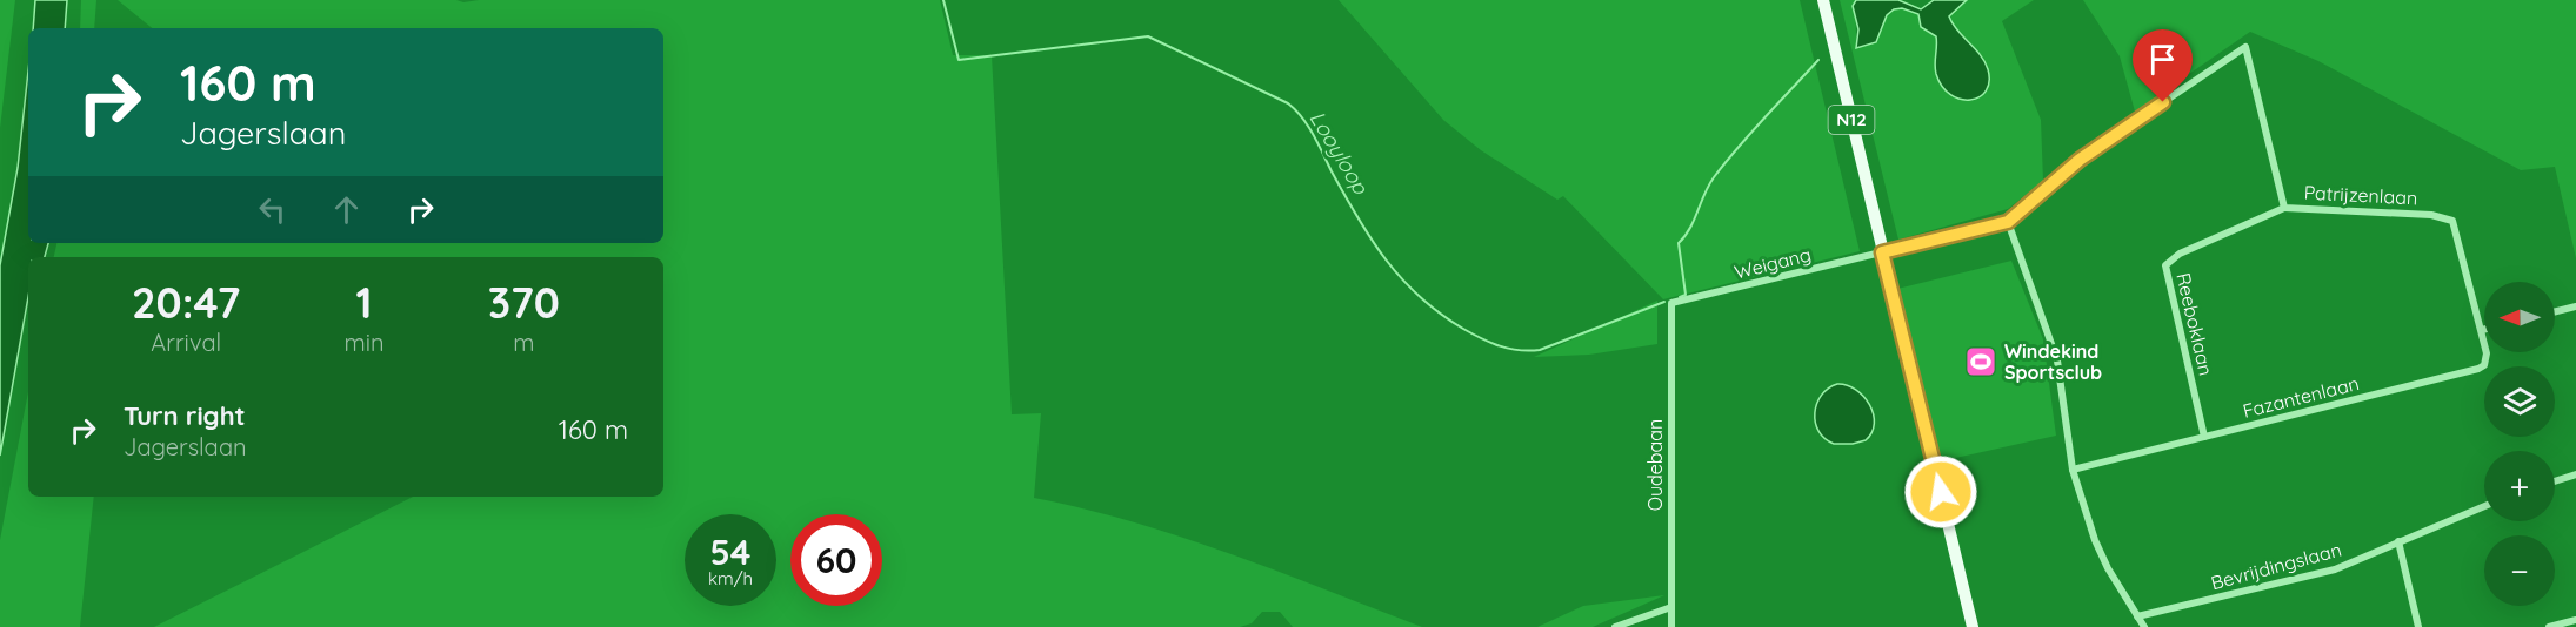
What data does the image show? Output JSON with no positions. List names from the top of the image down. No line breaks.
{"streets":{"main road":["N12"],"street":["Patrijzenlaan","Weigang","Reeboklaan","Fazantenlaan","Oudebaan","Bevrijdingslaan"]},"crossings":[["N12","Weigang"],["Patrijzenlaan","Weigang"],["Patrijzenlaan","Reeboklaan"],["Patrijzenlaan","Fazantenlaan"],["Weigang","Oudebaan"],["Reeboklaan","Fazantenlaan"]],"water":["Looyloop"],"places":{"sports":["Windekind Sportsclub"]},"north":"left","page":{"turn":["160 m","Jagerslaan"],"eta":["20:47","Arrival","1","min","370","m"],"map_buttons":["+","−"],"list":[{"name":"Turn right","note":"Jagerslaan","value":"160 m"}],"speed":"54 km/h","limit":"60"}}
